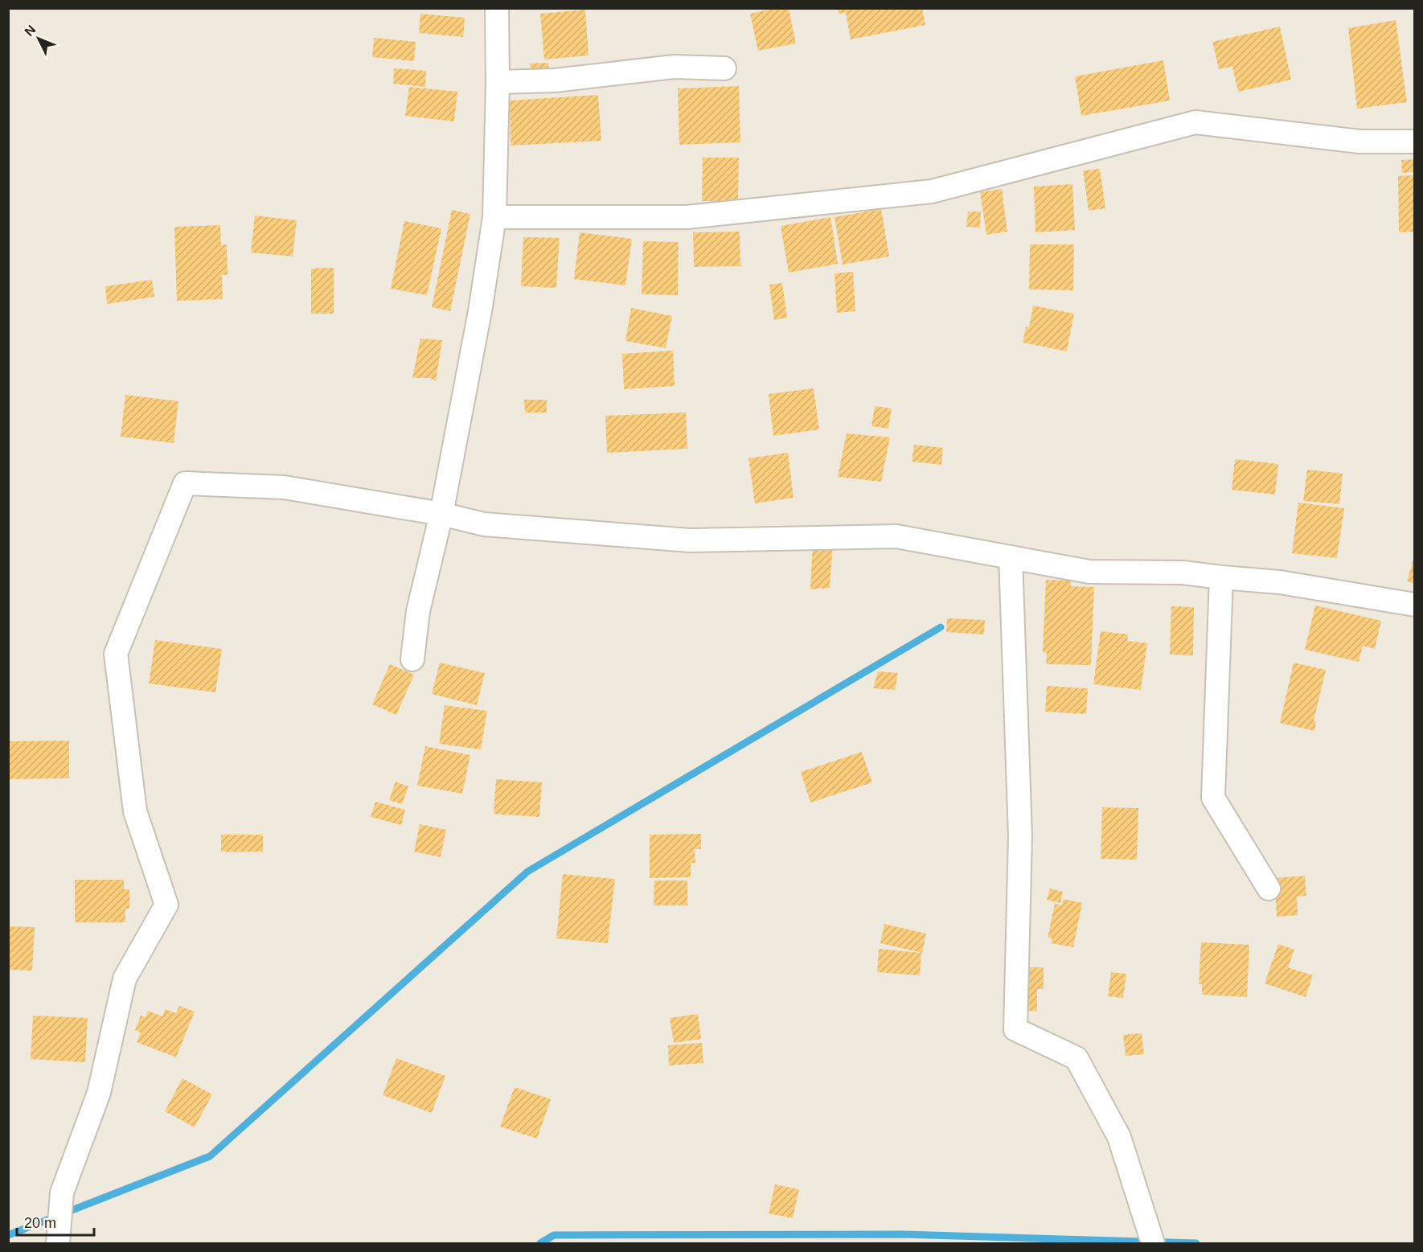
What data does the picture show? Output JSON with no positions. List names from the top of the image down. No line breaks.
{"scale_bar":"20 m","north":"top left"}
